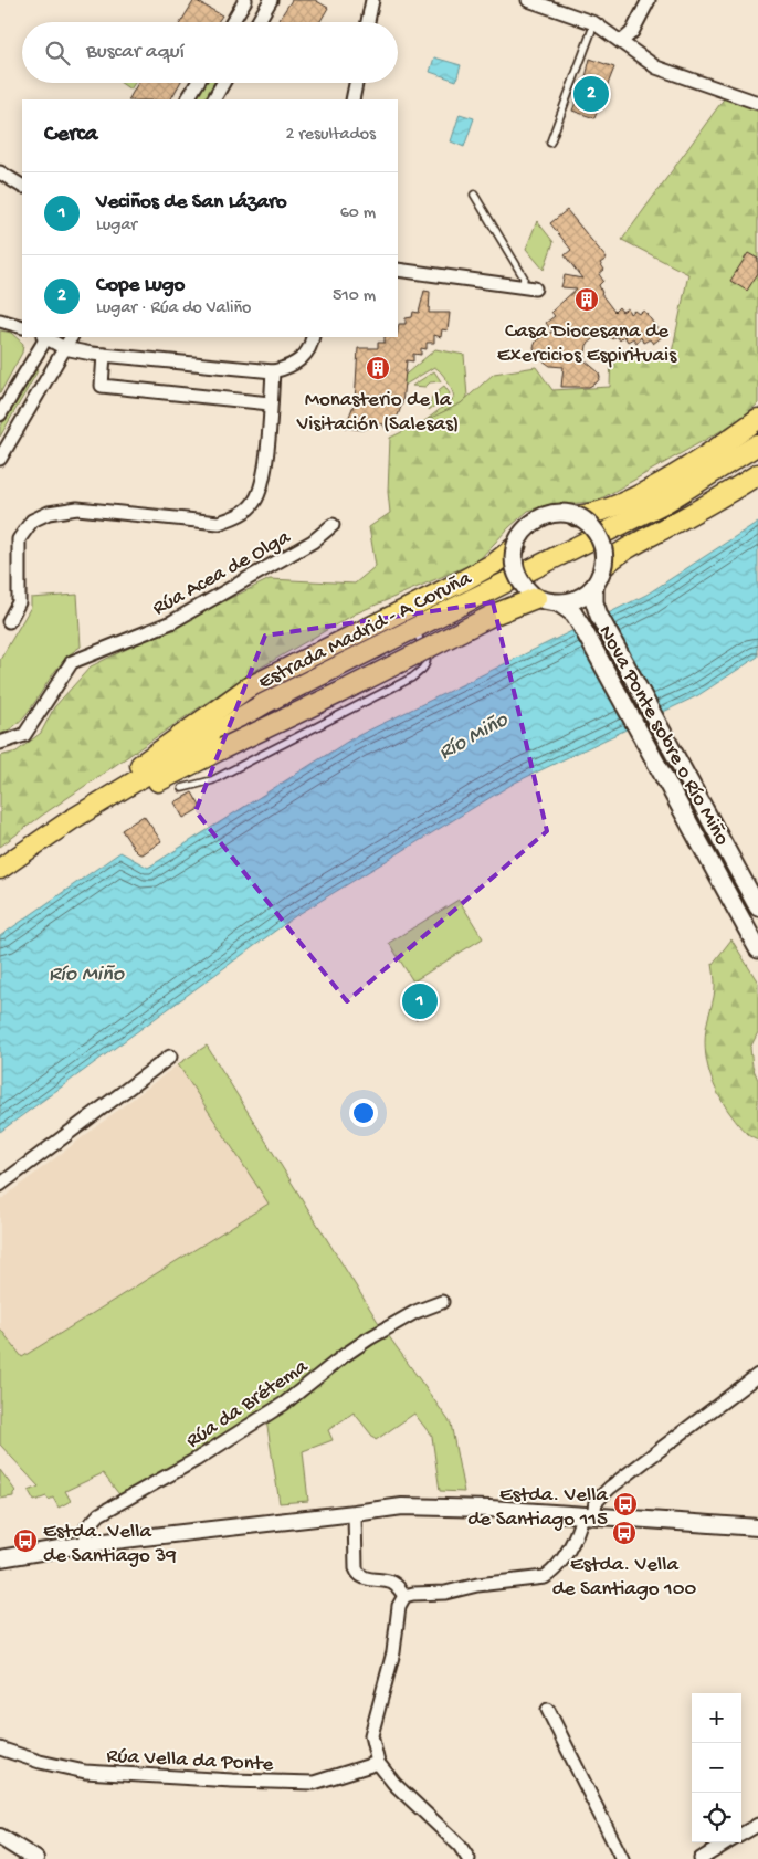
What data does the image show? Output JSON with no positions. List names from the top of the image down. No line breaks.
{"streets":{"highway":["Estrada Madrid - A Coruña"],"main road":["Nova Ponte sobre o Río Miño"],"street":["Rúa Acea de Olga","Rúa da Brétema","Rúa Vella da Ponte"]},"water":["Río Miño"],"places":{"building":["Casa Diocesana de Exercicios Espirituais","Monasterio de la Visitación (Salesas)"],"bus stop":["Estda. Vella de Santiago 115","Estda. Vella de Santiago 100","Estda. Vella de Santiago 39"]},"page":{"search":"Buscar aquí","pins":["2","1"],"heading":["Cerca","2 resultados"],"list":[{"mark":"1","name":"Veciños de San Lázaro","note":"Lugar","value":"60 m"},{"mark":"2","name":"Cope Lugo","note":"Lugar · Rúa do Valiño","value":"510 m"}],"map_buttons":["+","−"]}}
